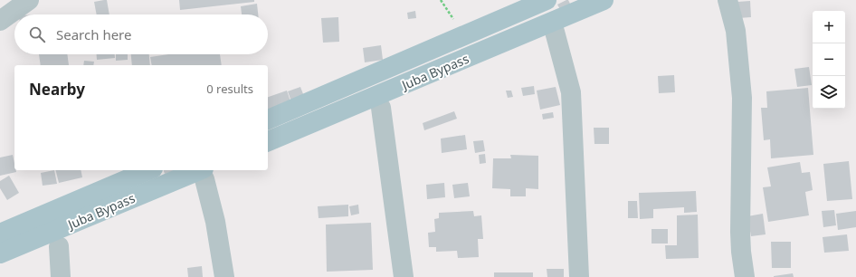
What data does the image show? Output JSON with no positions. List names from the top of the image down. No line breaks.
{"streets":{"main road":["Juba Bypass"]},"page":{"map_buttons":["+","−"],"search":"Search here","heading":["Nearby","0 results"]}}
